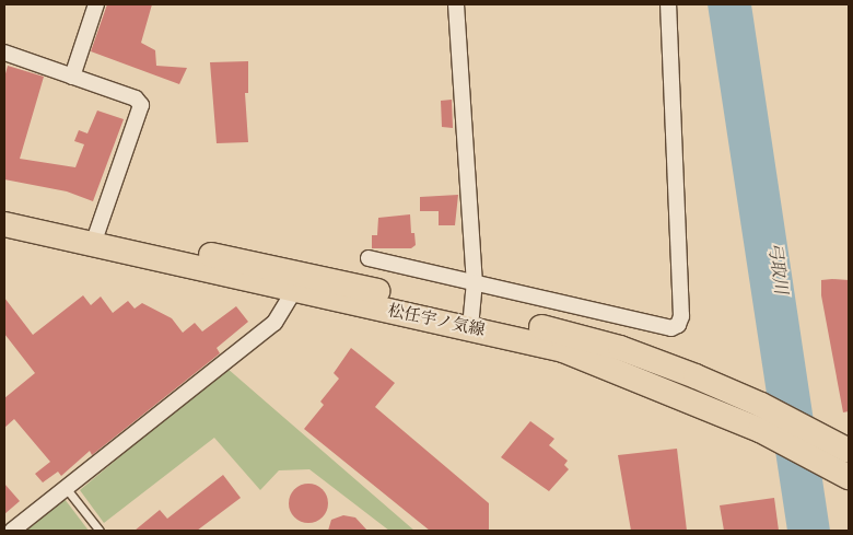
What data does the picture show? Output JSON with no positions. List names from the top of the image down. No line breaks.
{"streets":{"main road":["松任宇ノ気線"]},"water":["弓取川"]}
